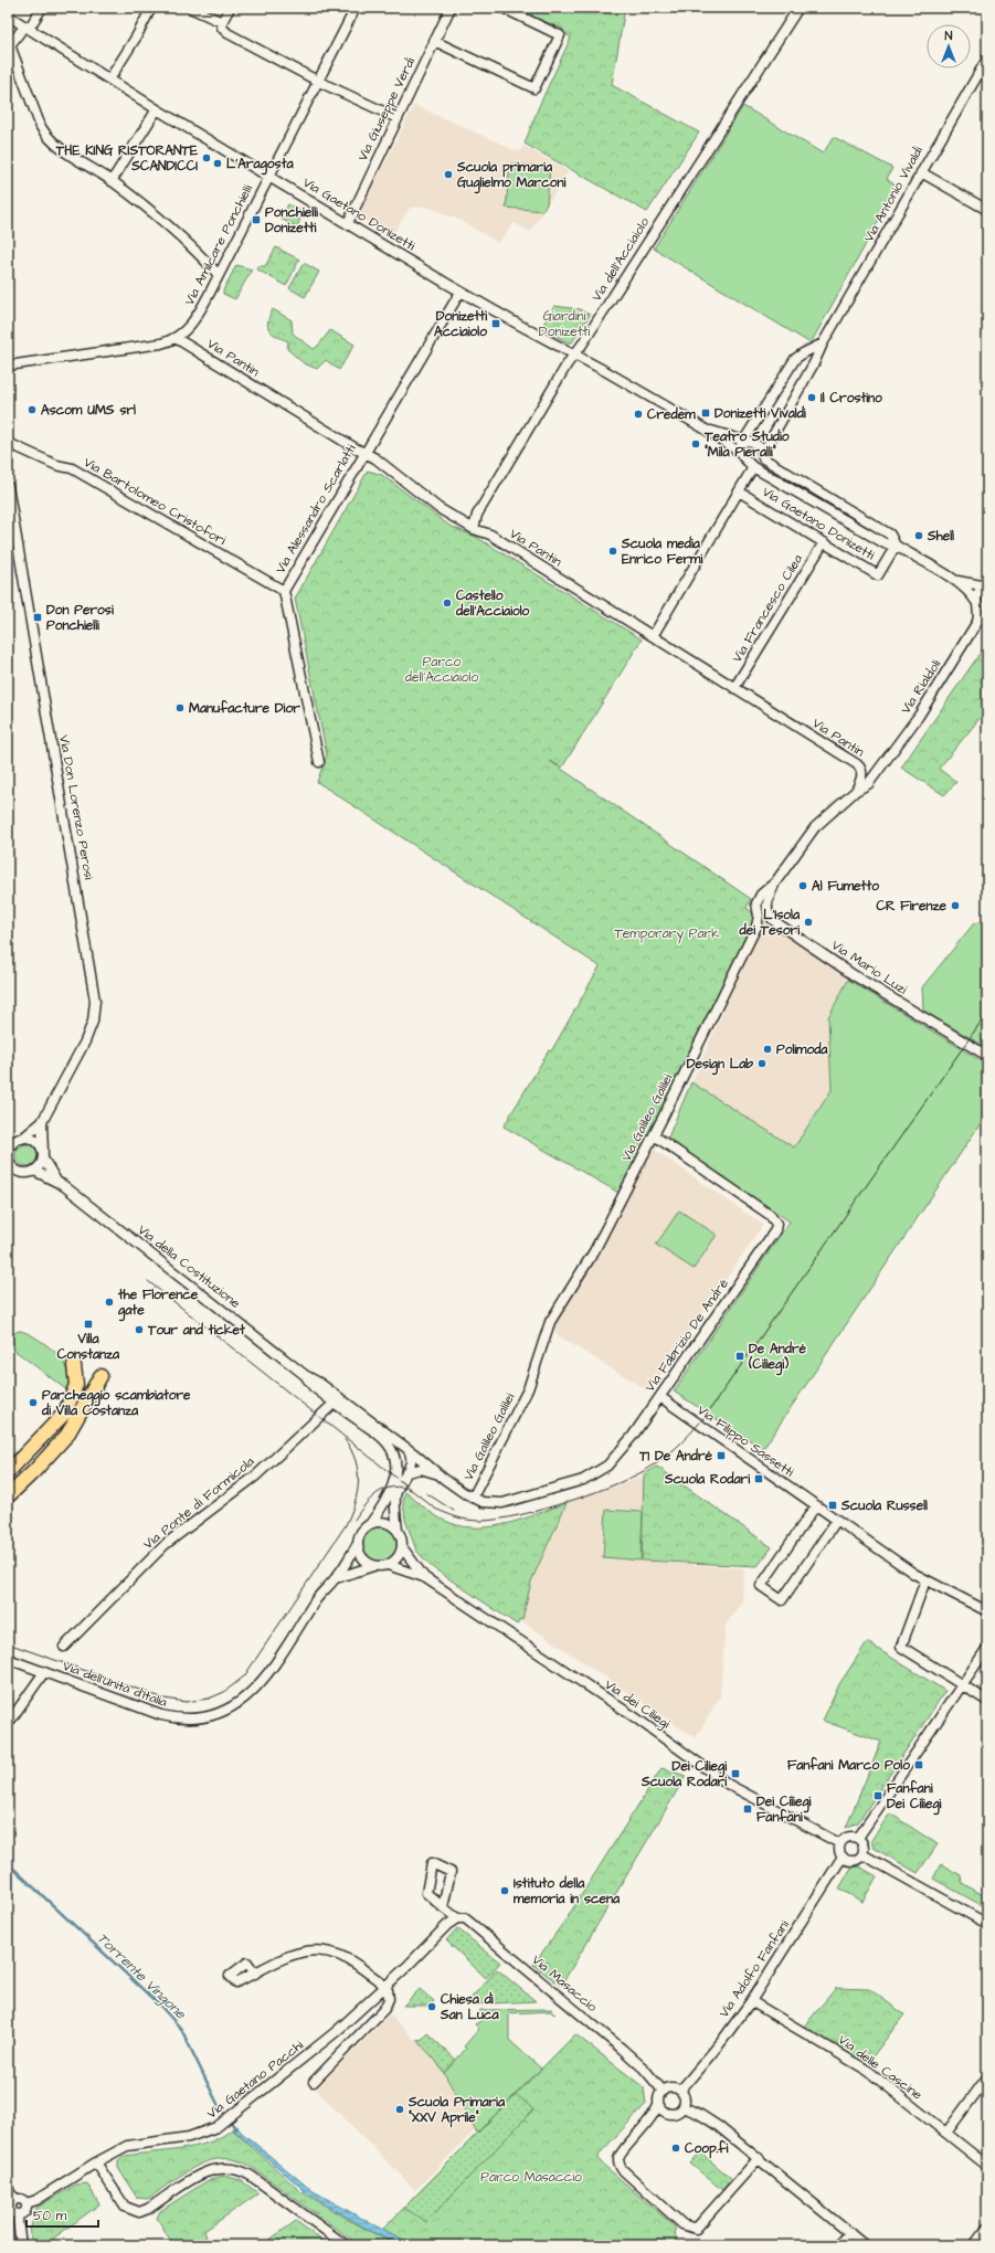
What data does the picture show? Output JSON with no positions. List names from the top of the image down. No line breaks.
{"streets":{"street":["Via Giuseppe Verdi","Via Antonio Vivaldi","Via Gaetano Donizetti","Via Amilcare Ponchielli","Via dell'Acciaiolo","Via Pantin","Via Bartolomeo Cristofori","Via Alessandro Scarlatti","Via Francesco Cilea","Via Rialdoli","Via Don Lorenzo Perosi","Via Mario Luzi","Via Galileo Galilei","Via della Costituzione","Via Fabrizio De André","Via Filippo Sassetti","Via Ponte di Formicola","Via dell'Unità d'Italia","Via dei Ciliegi","Via Adolfo Fanfani","Via Masaccio","Via delle Cascine","Via Gaetano Pacchi"]},"crossings":[["Via Giuseppe Verdi","Via Gaetano Donizetti"],["Via Antonio Vivaldi","Via Gaetano Donizetti"],["Via Gaetano Donizetti","Via Amilcare Ponchielli"],["Via Gaetano Donizetti","Via dell'Acciaiolo"],["Via Gaetano Donizetti","Via Alessandro Scarlatti"],["Via Gaetano Donizetti","Via Francesco Cilea"],["Via Gaetano Donizetti","Via Rialdoli"],["Via Amilcare Ponchielli","Via Pantin"],["Via dell'Acciaiolo","Via Pantin"],["Via Pantin","Via Alessandro Scarlatti"],["Via Pantin","Via Francesco Cilea"],["Via Pantin","Via Galileo Galilei"],["Via Bartolomeo Cristofori","Via Alessandro Scarlatti"],["Via Rialdoli","Via Galileo Galilei"],["Via Don Lorenzo Perosi","Via della Costituzione"],["Via Mario Luzi","Via Galileo Galilei"],["Via Galileo Galilei","Via della Costituzione"],["Via Galileo Galilei","Via Fabrizio De André"],["Via della Costituzione","Via Fabrizio De André"],["Via della Costituzione","Via Ponte di Formicola"],["Via della Costituzione","Via dell'Unità d'Italia"],["Via della Costituzione","Via dei Ciliegi"],["Via Fabrizio De André","Via Filippo Sassetti"],["Via dell'Unità d'Italia","Via dei Ciliegi"],["Via dei Ciliegi","Via Adolfo Fanfani"],["Via Adolfo Fanfani","Via Masaccio"],["Via Adolfo Fanfani","Via delle Cascine"],["Via Masaccio","Via Gaetano Pacchi"]],"water":["Torrente Vingone"],"parks":["Giardini Donizetti","Parco dell'Acciaiolo","Temporary Park","Parco Masaccio"],"places":{"other":["THE KING RISTORANTE SCANDICCI","L’Aragosta","Scuola primaria Guglielmo Marconi","Il Crostino","Ascom UMS srl","Credem","Teatro Studio \"Mila Pieralli\"","Shell","Scuola media Enrico Fermi","Castello dell'Acciaiolo","Manufacture Dior","Al Fumetto","CR Firenze","L'Isola dei Tesori","Polimoda","Design Lab","the Florence gate","Tour and ticket","Parcheggio scambiatore di Villa Costanza","Istituto della memoria in scena","Chiesa di San Luca","Scuola Primaria \"XXV Aprile\"","Coop.fi"],"transit":["Ponchielli Donizetti","Donizetti Acciaiolo","Donizetti Vivaldi","Don Perosi Ponchielli","Villa Constanza","De André (Ciliegi)","T1 De André","Scuola Rodari","Scuola Russell","Fanfani Marco Polo","Dei Ciliegi Scuola Rodari","Fanfani Dei Ciliegi","Dei Ciliegi Fanfani"]},"scale_bar":"50 m","north":"top"}
